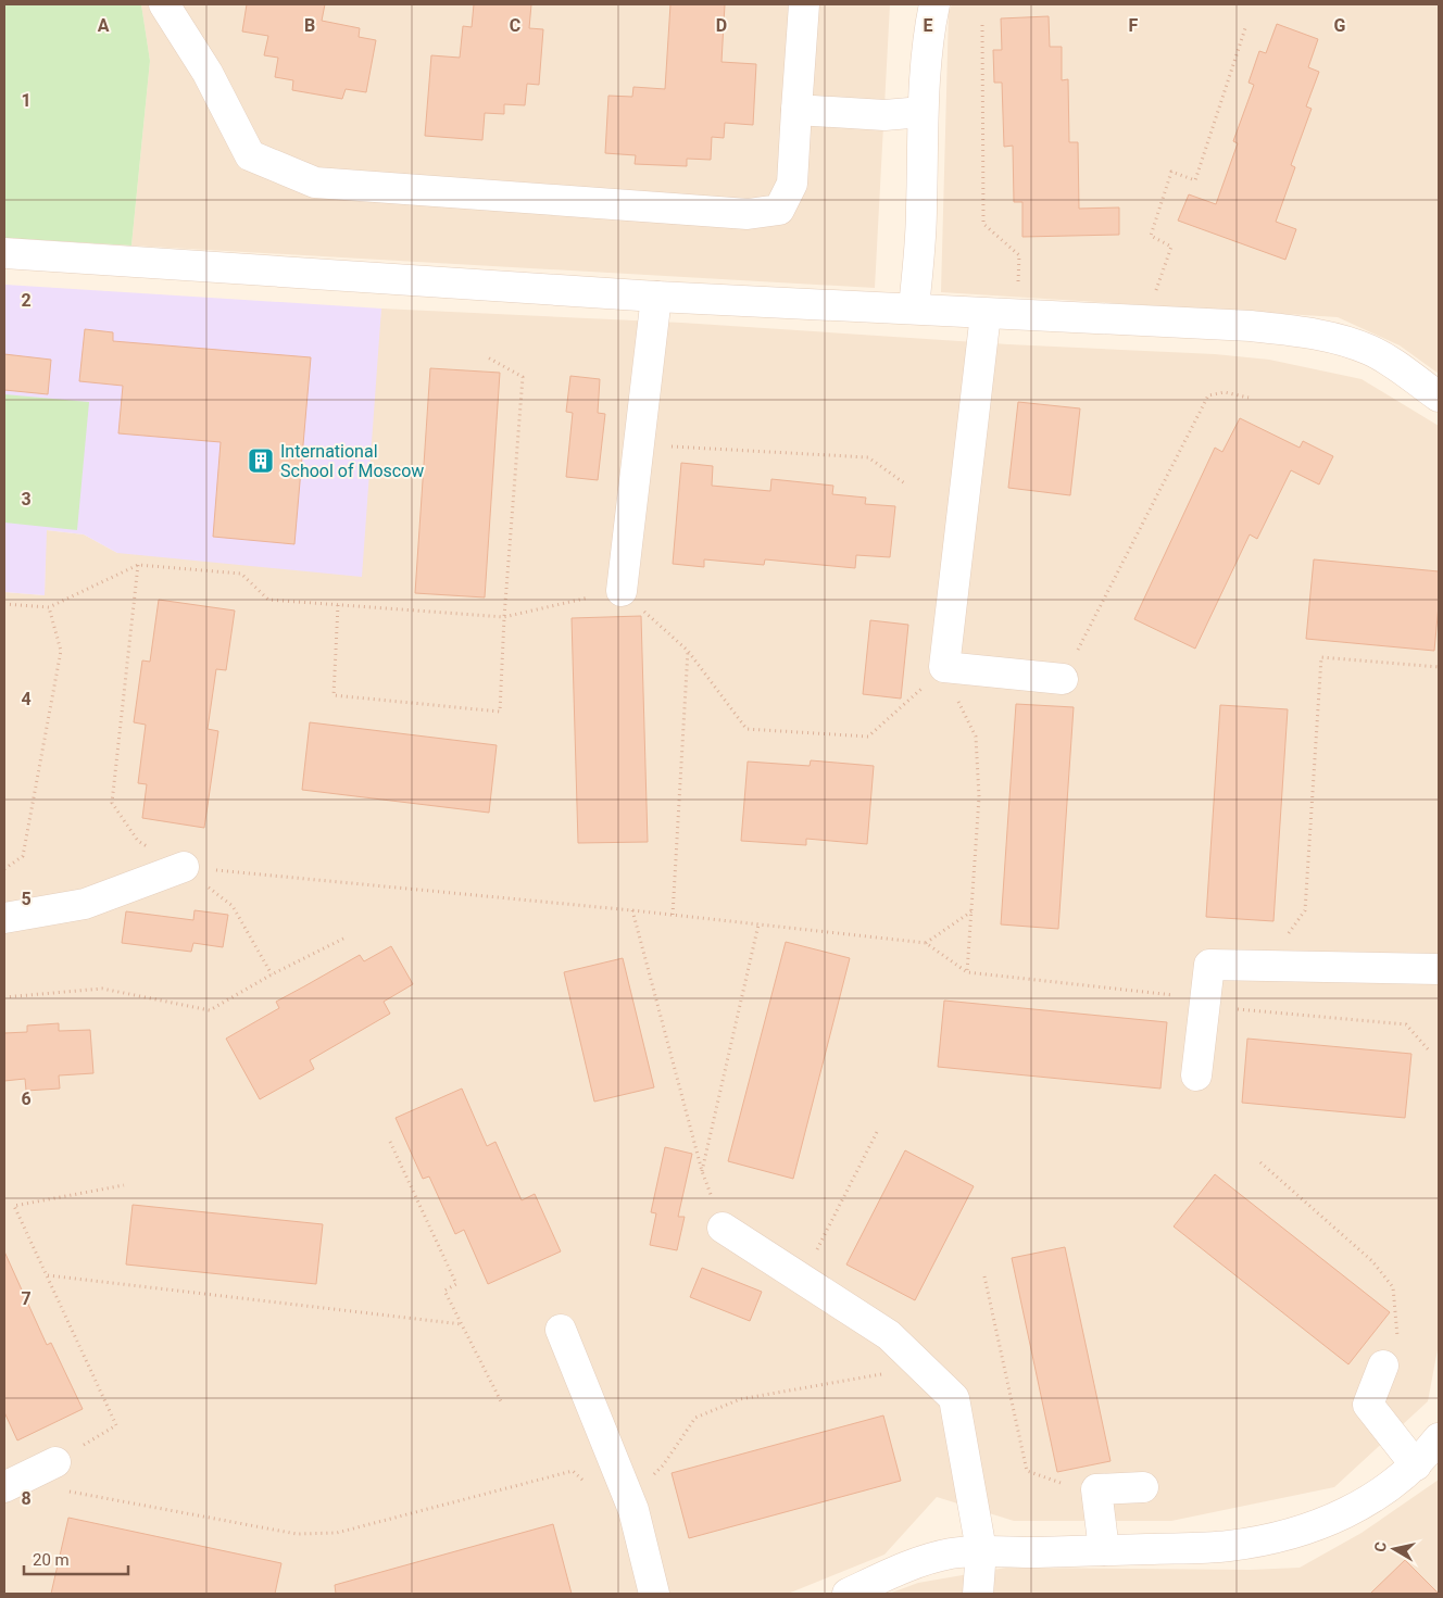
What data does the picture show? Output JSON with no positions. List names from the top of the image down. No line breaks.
{"places":{"building":["International School of Moscow"]},"scale_bar":"20 m","north":"left","grid":{"columns":["A","B","C","D","E","F","G"],"rows":["1","2","3","4","5","6","7","8"]}}
